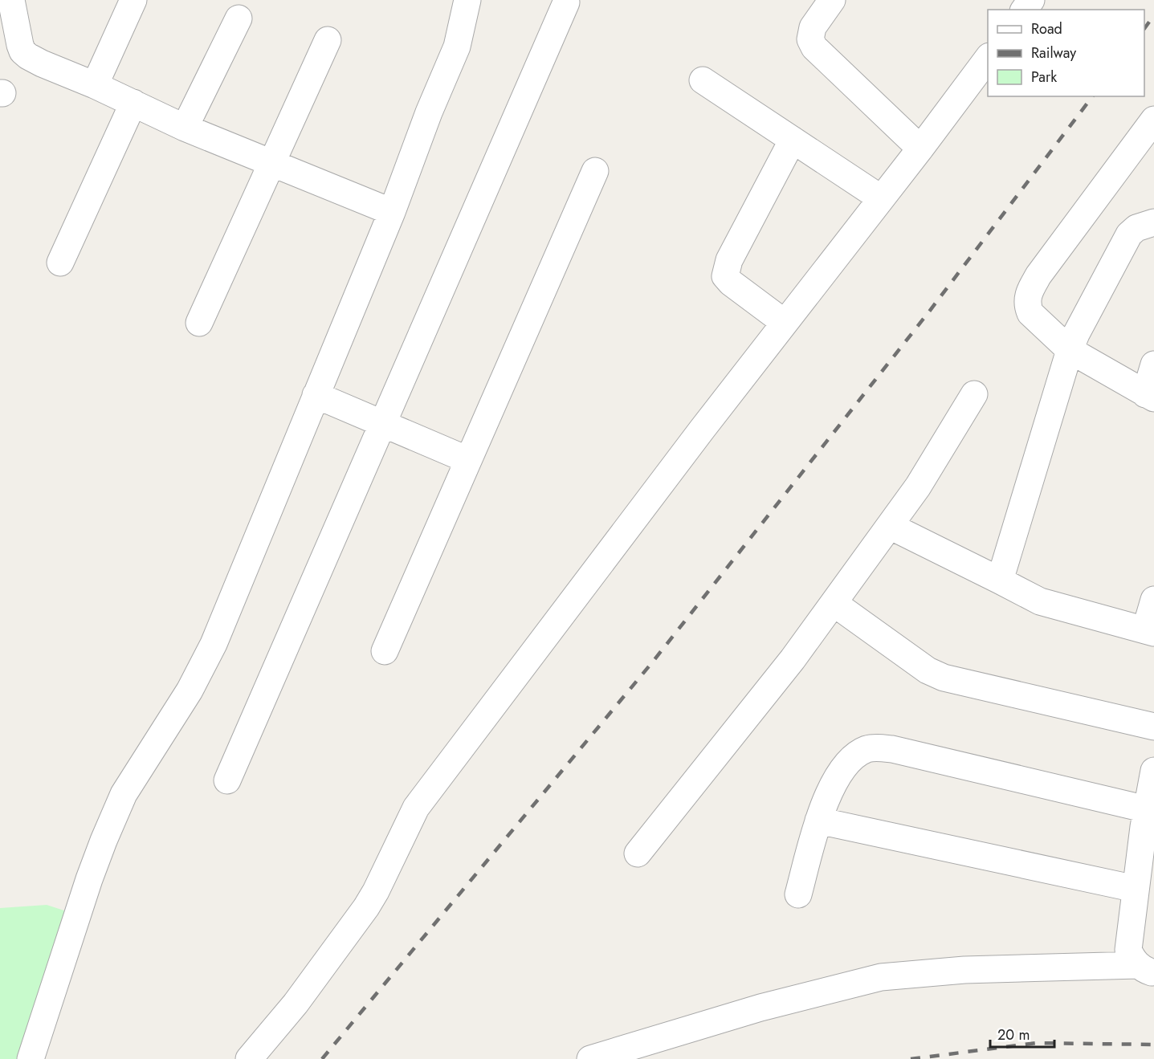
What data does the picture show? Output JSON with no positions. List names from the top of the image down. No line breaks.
{"legend":["Road","Railway","Park"],"scale_bar":"20 m"}
